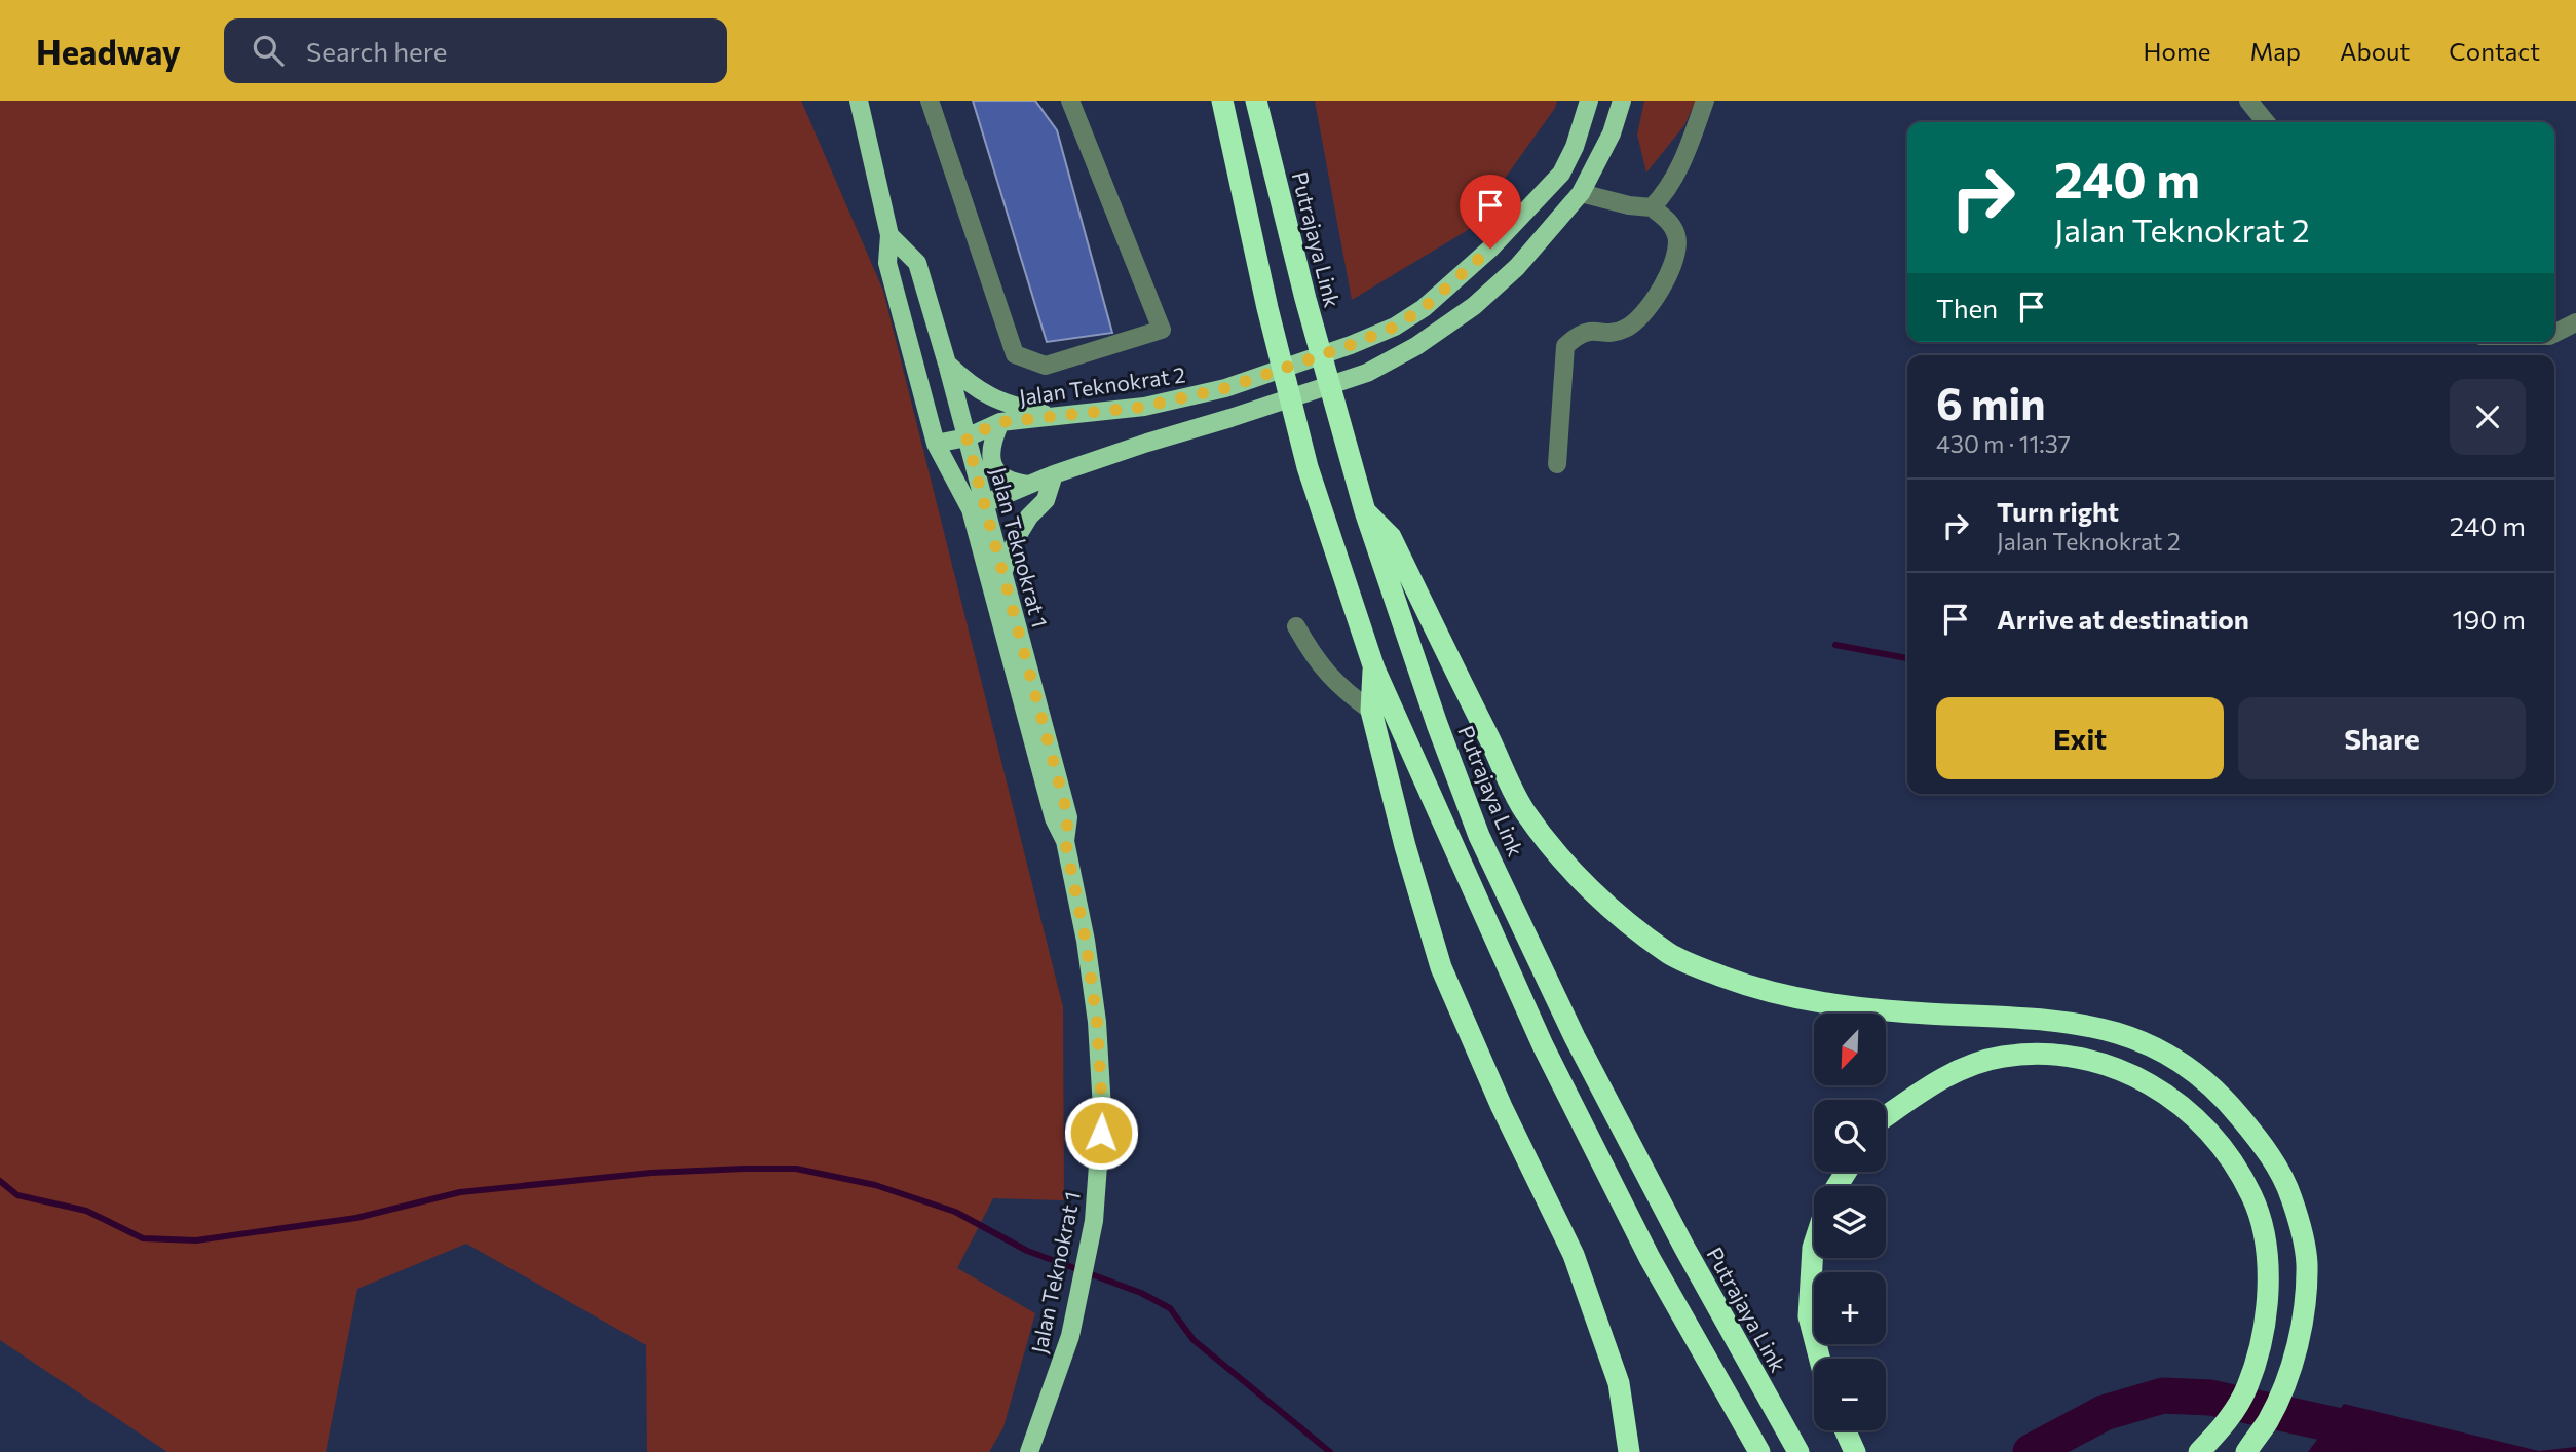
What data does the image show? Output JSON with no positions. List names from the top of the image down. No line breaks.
{"streets":{"highway":["Putrajaya Link"],"main road":["Jalan Teknokrat 2","Jalan Teknokrat 1"]},"crossings":[["Jalan Teknokrat 2","Jalan Teknokrat 1"]],"north":"bottom left","page":{"header":"Headway","search":"Search here","nav":["Home","Map","About","Contact"],"turn":["240 m","Jalan Teknokrat 2"],"then":"Then","heading":["6 min","430 m · 11:37"],"list":[{"name":"Turn right","note":"Jalan Teknokrat 2","value":"240 m"},{"name":"Arrive at destination","value":"190 m"}],"buttons":["Exit","Share"],"map_buttons":["+","−"]}}
